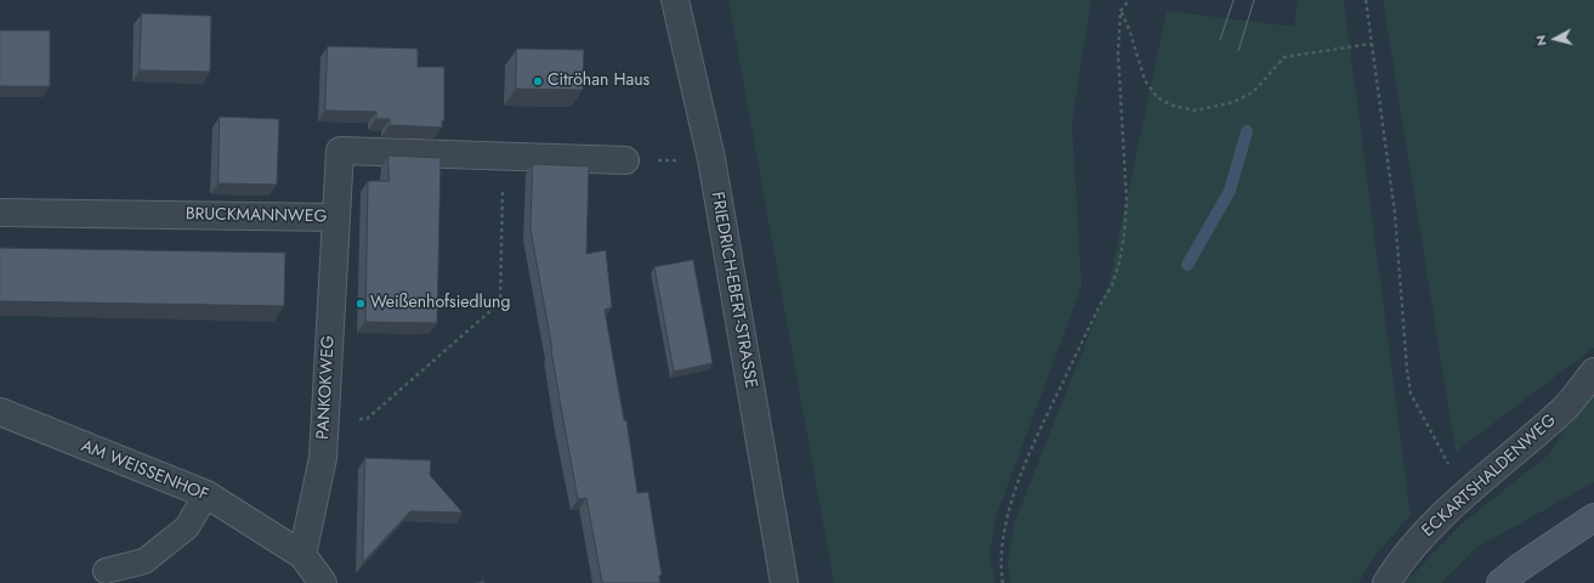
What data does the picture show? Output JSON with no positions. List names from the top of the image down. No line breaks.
{"streets":{"street":["BRUCKMANNWEG","FRIEDRICH-EBERT-STRASSE","PANKOKWEG","AM WEISSENHOF","ECKARTSHALDENWEG"]},"crossings":[["BRUCKMANNWEG","PANKOKWEG"],["PANKOKWEG","AM WEISSENHOF"]],"places":["Citröhan Haus","Weißenhofsiedlung"],"north":"left"}
